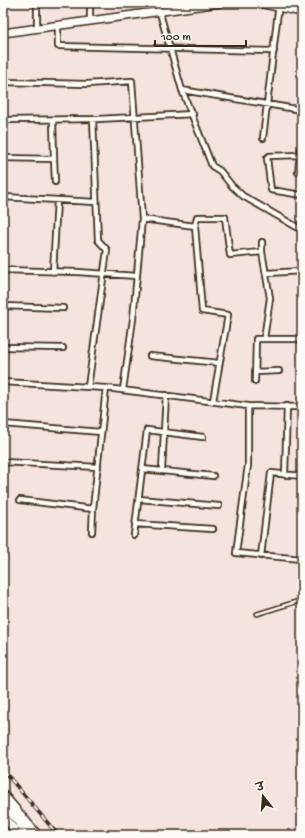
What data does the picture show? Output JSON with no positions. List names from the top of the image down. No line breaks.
{"scale_bar":"100 m","north":"top"}
